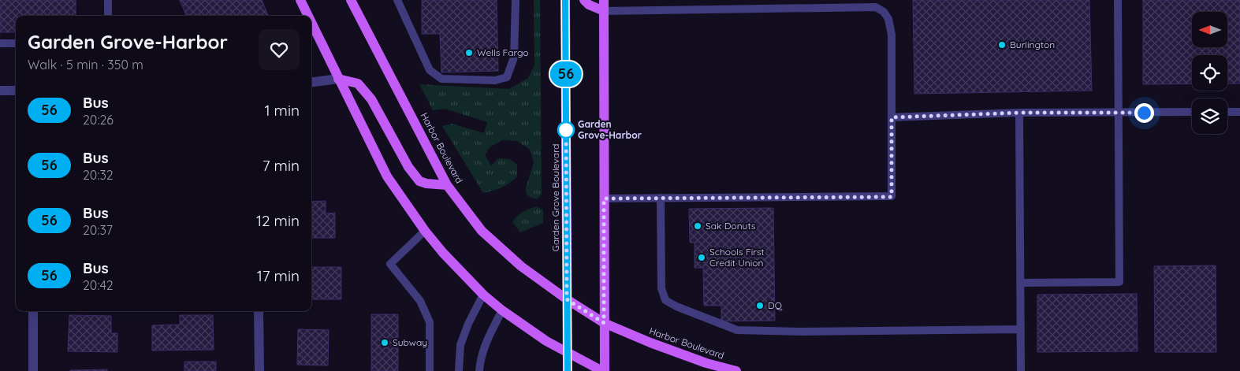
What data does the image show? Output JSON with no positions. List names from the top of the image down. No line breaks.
{"streets":{"main road":["Harbor Boulevard","Garden Grove Boulevard"]},"crossings":[["Harbor Boulevard","Garden Grove Boulevard"]],"places":["Burlington","Wells Fargo","Garden Grove-Harbor","Sak Donuts","Schools First Credit Union","DQ","Subway"],"lines":["bus line 56"],"north":"left","page":{"on_map":"56","heading":["Garden Grove-Harbor","Walk · 5 min · 350 m"],"list":[{"mark":"56","name":"Bus","note":"20:26","value":"1 min"},{"mark":"56","name":"Bus","note":"20:32","value":"7 min"},{"mark":"56","name":"Bus","note":"20:37","value":"12 min"},{"mark":"56","name":"Bus","note":"20:42","value":"17 min"}]}}
